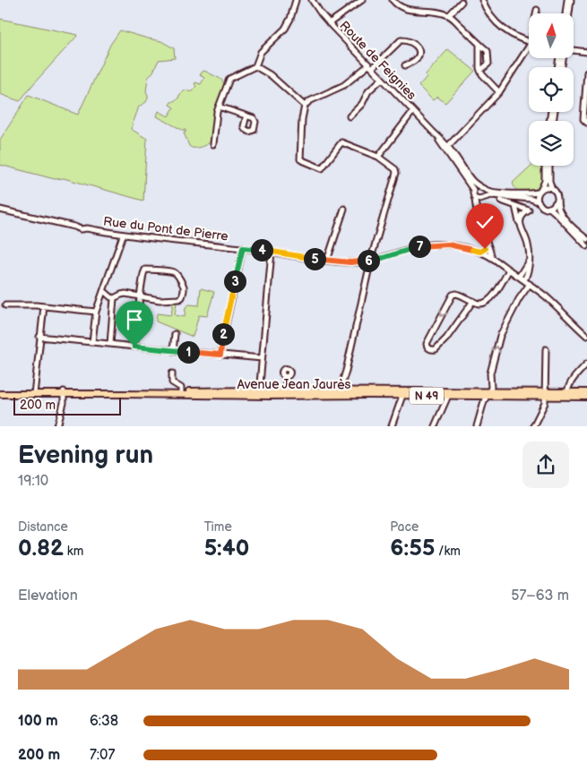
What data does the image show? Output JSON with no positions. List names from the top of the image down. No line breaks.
{"streets":{"main road":["Avenue Jean Jaurès","N 49"],"street":["Route de Feignies","Rue du Pont de Pierre"]},"scale_bar":"200 m","north":"top","page":{"pins":["7","4","5","6","3","2","1"],"scale":"200 m","heading":["Evening run","19:10"],"stats":[["Distance","0.82 km"],["Time","5:40"],["Pace","6:55 /km"]],"chart":["Elevation","57–63 m"],"list":[{"name":"100 m","note":"6:38"},{"name":"200 m","note":"7:07"}]}}
